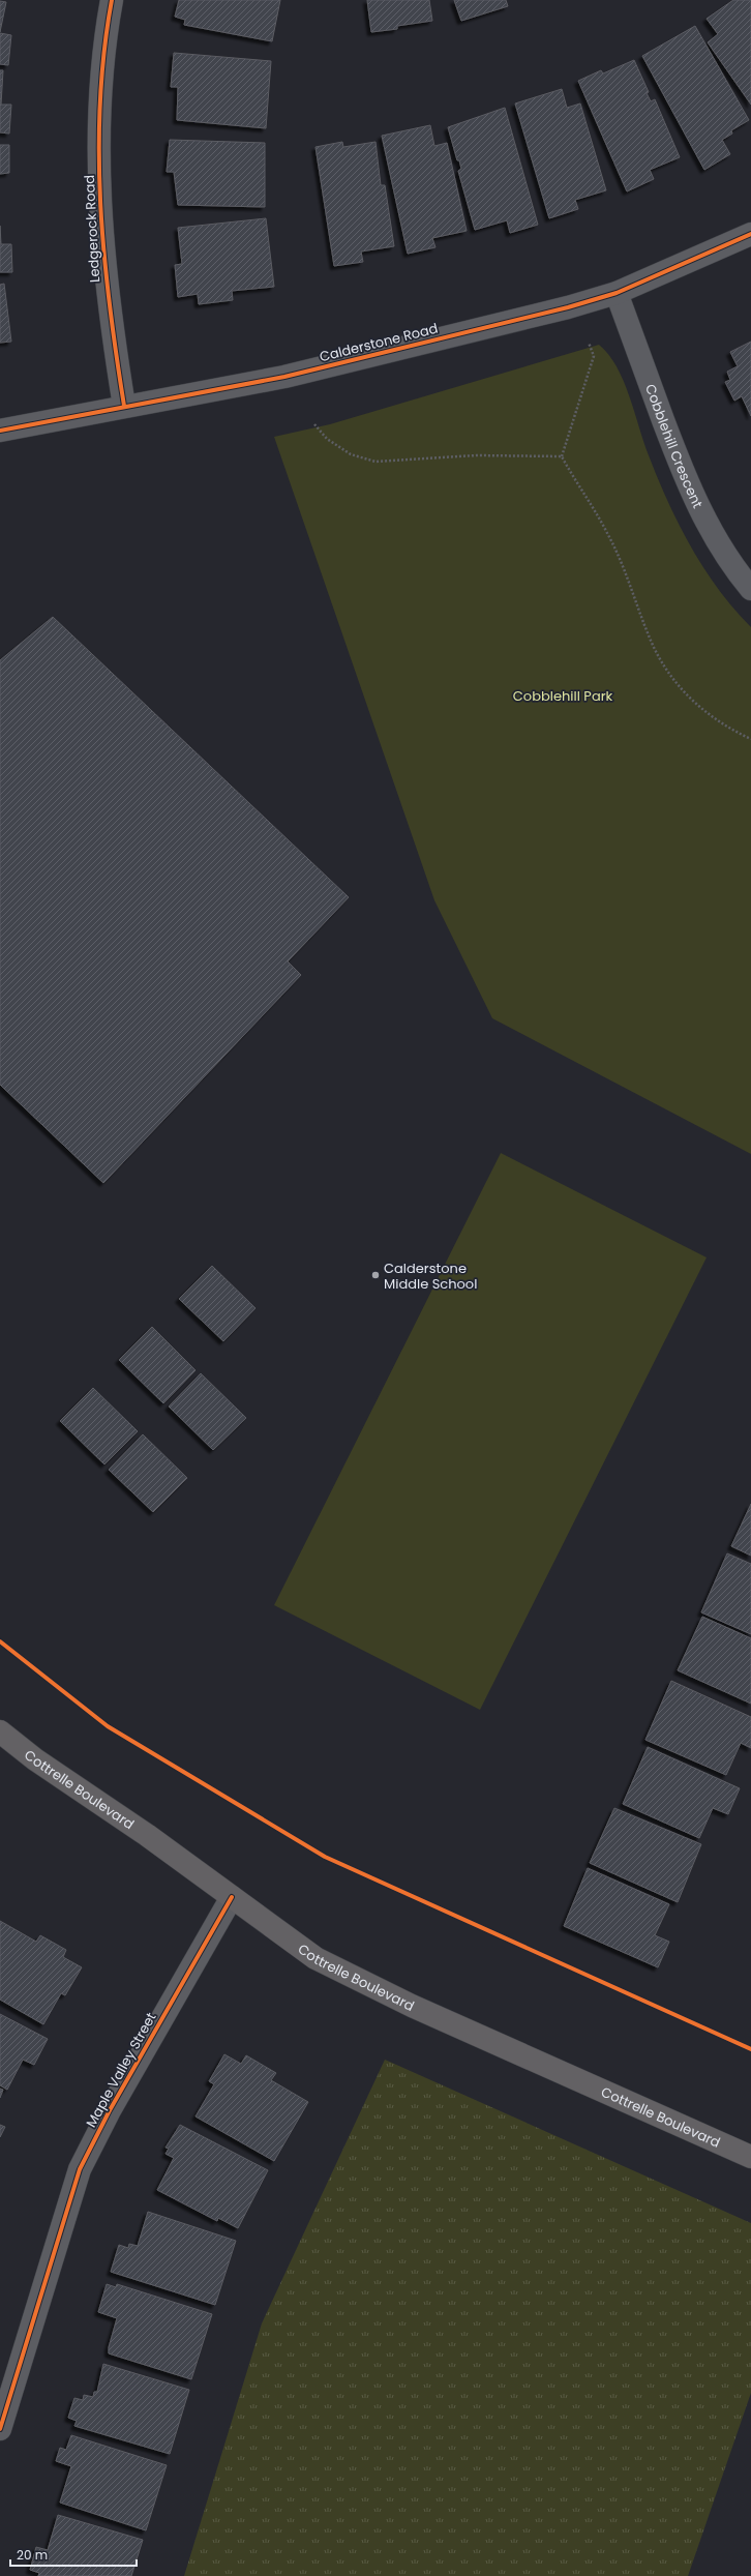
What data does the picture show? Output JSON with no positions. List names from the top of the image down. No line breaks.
{"streets":{"main road":["Cottrelle Boulevard"],"street":["Ledgerock Road","Calderstone Road","Cobblehill Crescent","Maple Valley Street"]},"crossings":[["Ledgerock Road","Calderstone Road"],["Calderstone Road","Cobblehill Crescent"],["Cottrelle Boulevard","Maple Valley Street"]],"parks":["Cobblehill Park"],"places":["Calderstone Middle School"],"scale_bar":"20 m"}
